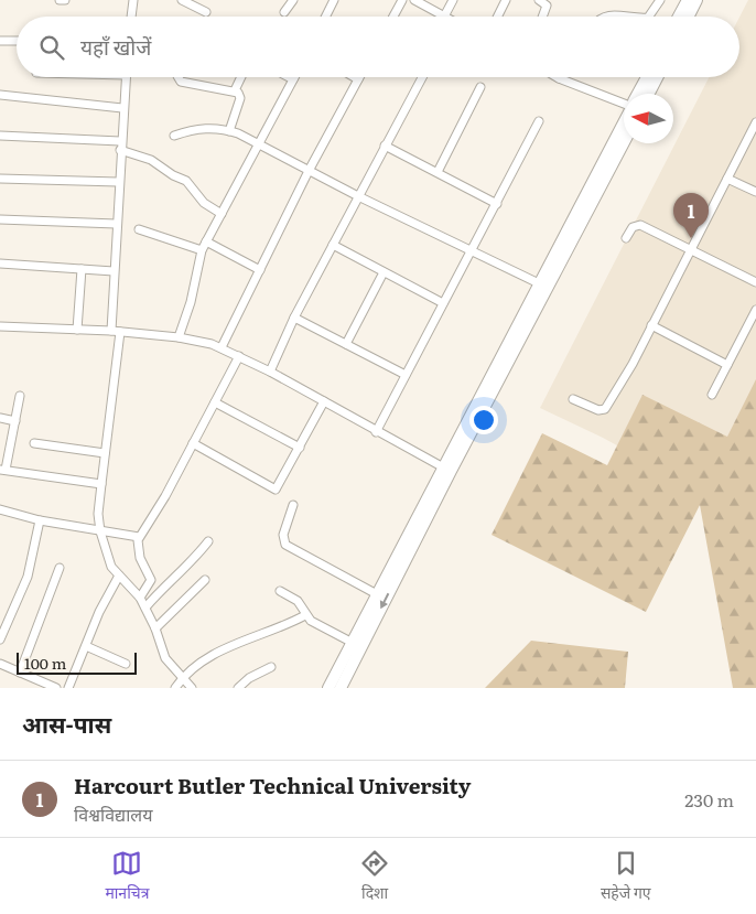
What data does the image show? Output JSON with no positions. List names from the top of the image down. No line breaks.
{"scale_bar":"100 m","north":"left","page":{"search":"यहाँ खोजें","pins":"1","scale":"100 m","heading":"आस-पास","list":[{"mark":"1","name":"Harcourt Butler Technical University","note":"विश्वविद्यालय","value":"230 m"}],"nav":["मानचित्र","दिशा","सहेजे गए"]}}
